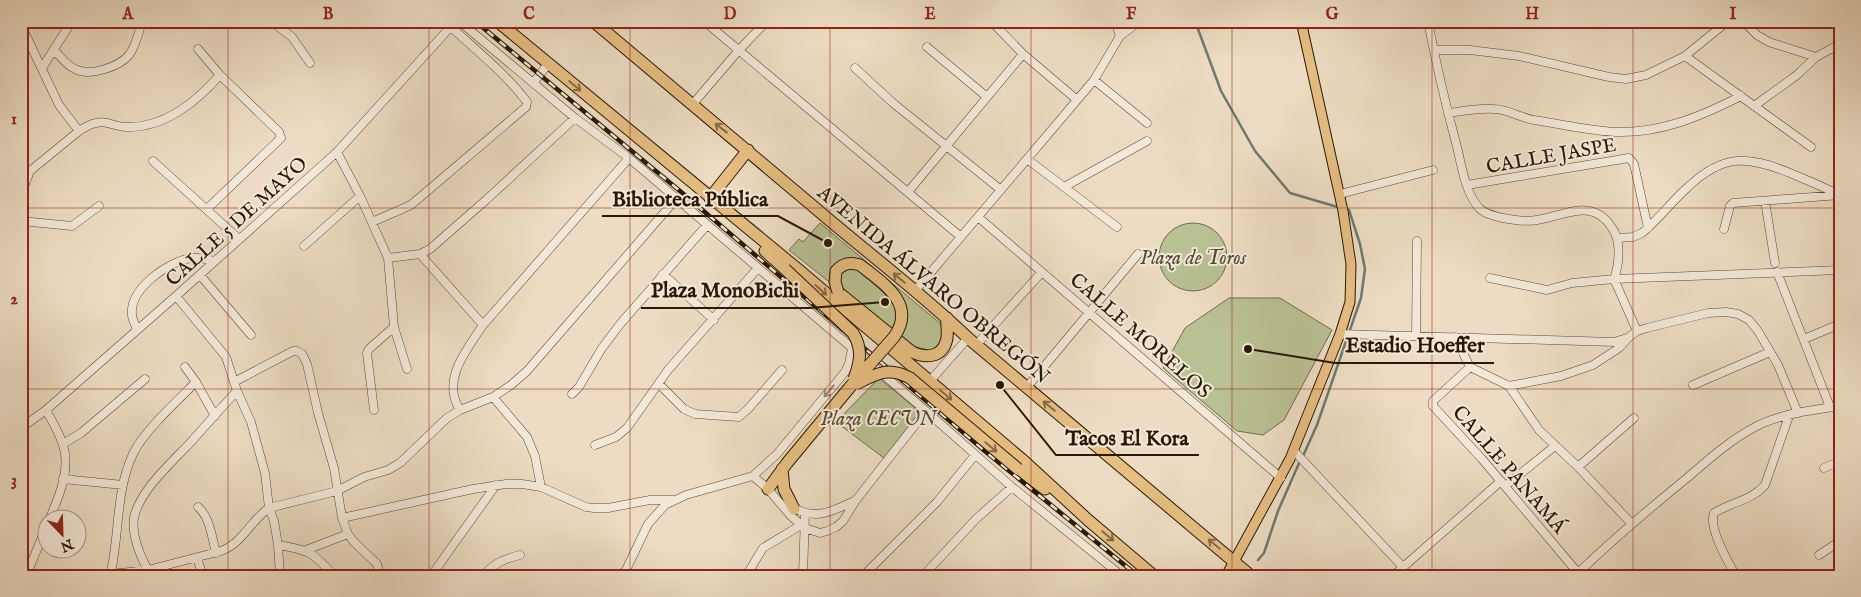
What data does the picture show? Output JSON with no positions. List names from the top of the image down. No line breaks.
{"streets":{"highway":["AVENIDA ÁLVARO OBREGÓN"],"street":["CALLE JASPE","CALLE 5 DE MAYO","CALLE MORELOS","CALLE PANAMÁ"]},"parks":["Plaza de Toros","Plaza CECUN"],"places":["Biblioteca Pública","Plaza MonoBichi","Estadio Hoeffer","Tacos El Kora"],"north":"bottom right","grid":{"columns":["A","B","C","D","E","F","G","H","I"],"rows":["1","2","3"]}}
